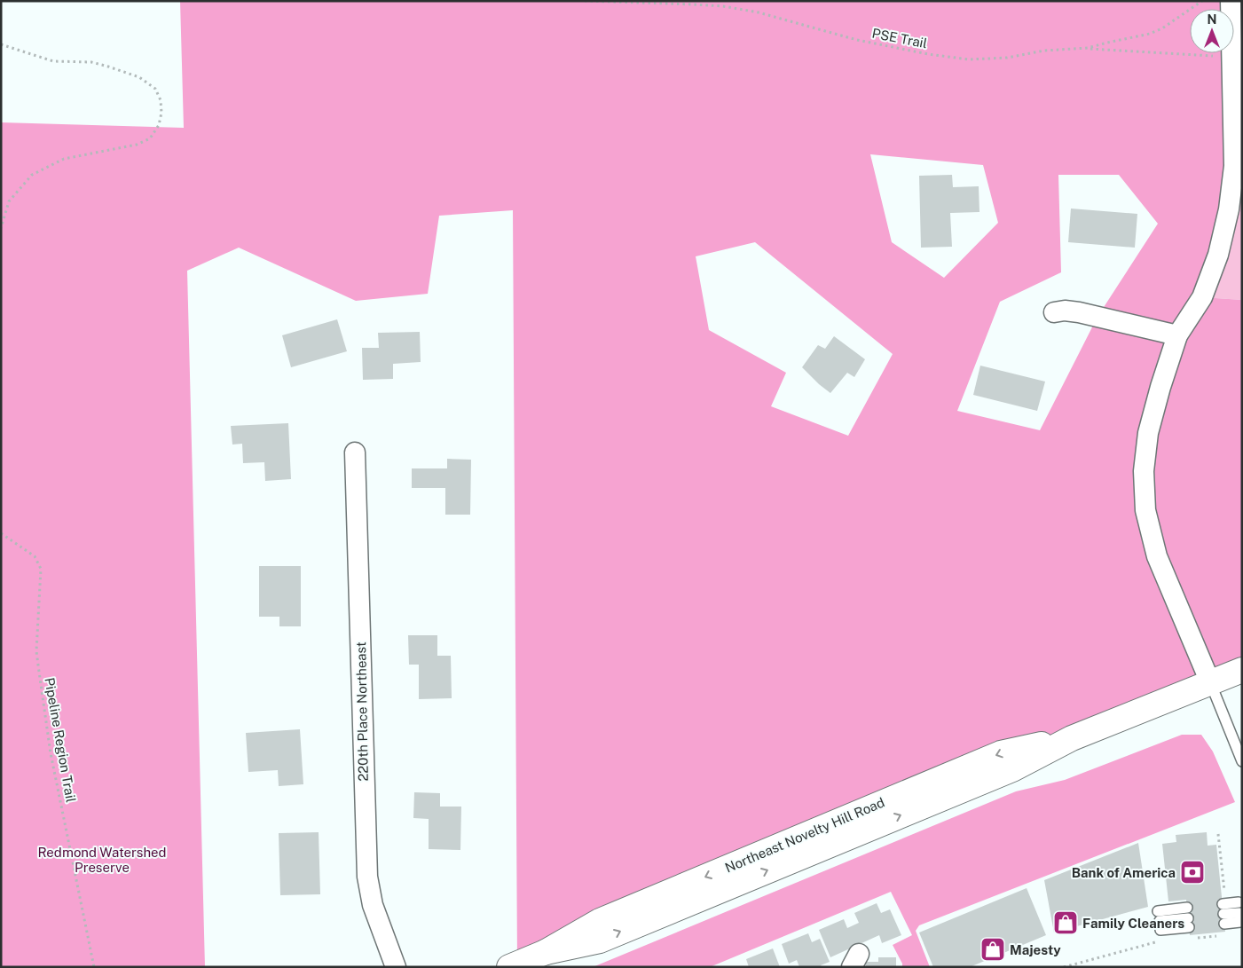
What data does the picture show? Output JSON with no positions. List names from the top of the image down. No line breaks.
{"streets":{"main road":["Northeast Novelty Hill Road"],"street":["220th Place Northeast"],"path":["PSE Trail","Pipeline Region Trail"]},"parks":["Redmond Watershed Preserve"],"places":{"bank":["Bank of America"],"shop":["Family Cleaners","Majesty"]},"north":"top"}
